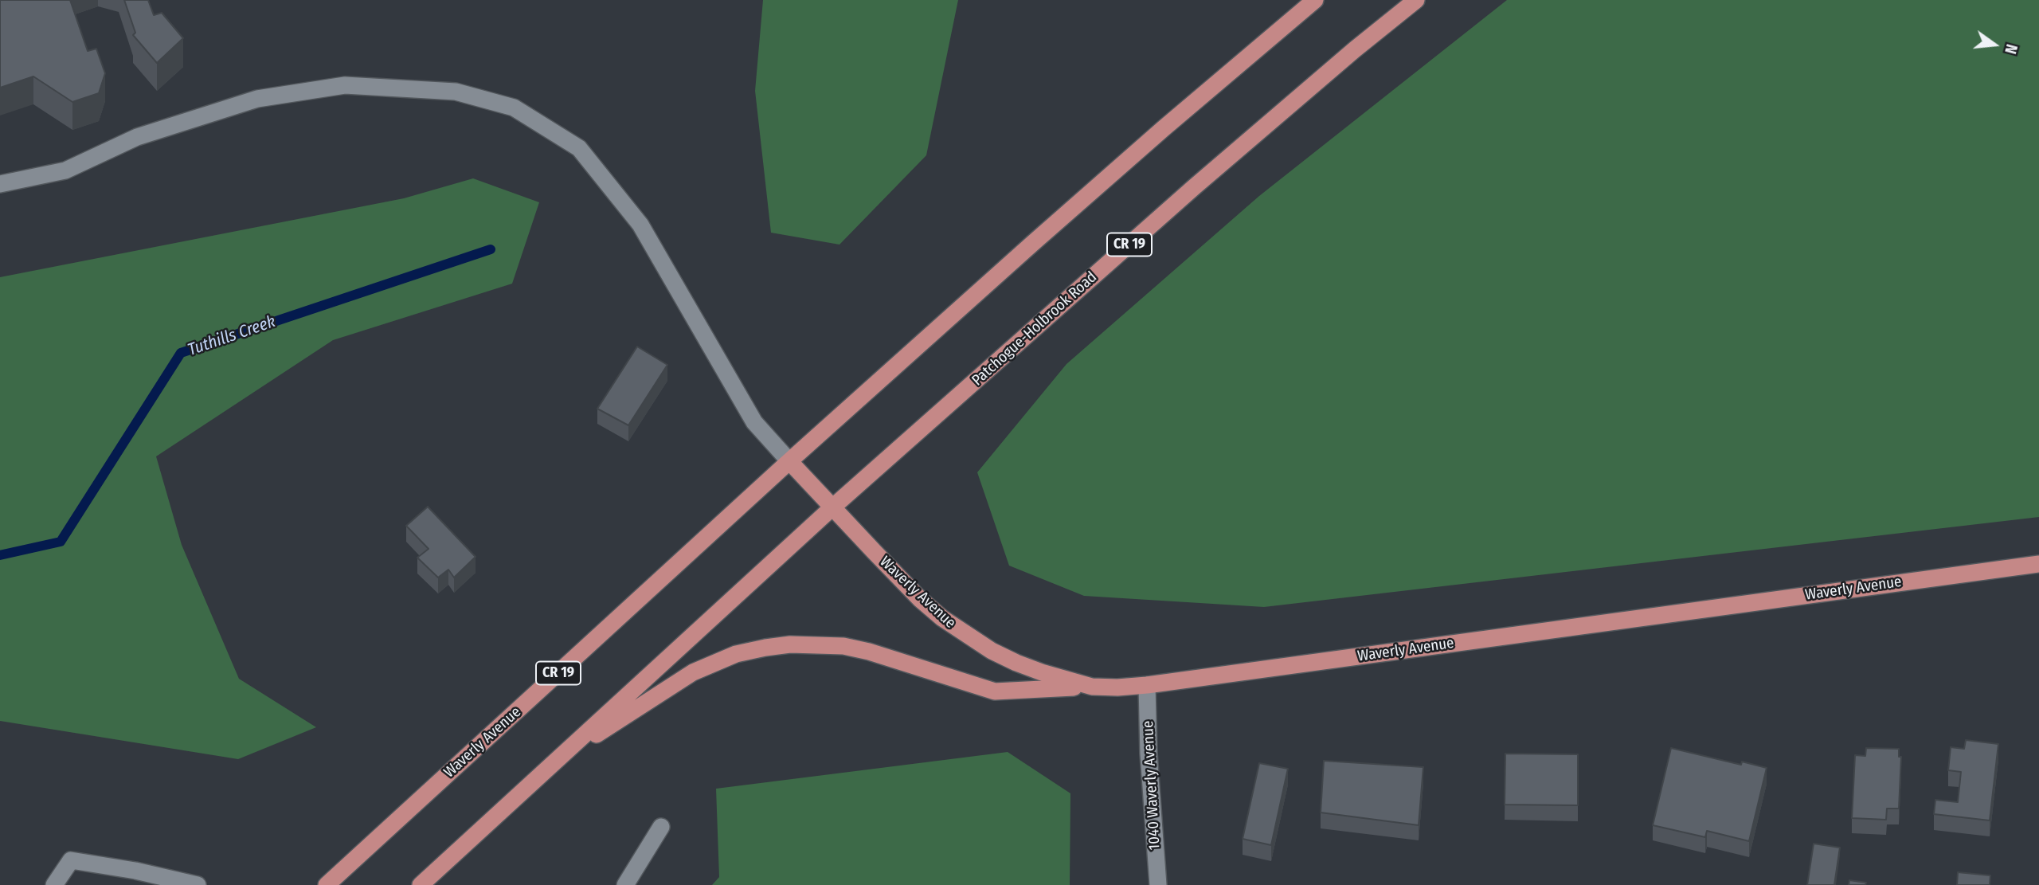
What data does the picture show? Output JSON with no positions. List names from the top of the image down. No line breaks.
{"streets":{"main road":["CR 19","Patchogue-Holbrook Road","Waverly Avenue"],"street":["1040 Waverly Avenue"]},"crossings":[["CR 19","Patchogue-Holbrook Road"],["CR 19","Waverly Avenue"],["Patchogue-Holbrook Road","Waverly Avenue"],["Waverly Avenue","1040 Waverly Avenue"]],"water":["Tuthills Creek"],"north":"right"}
